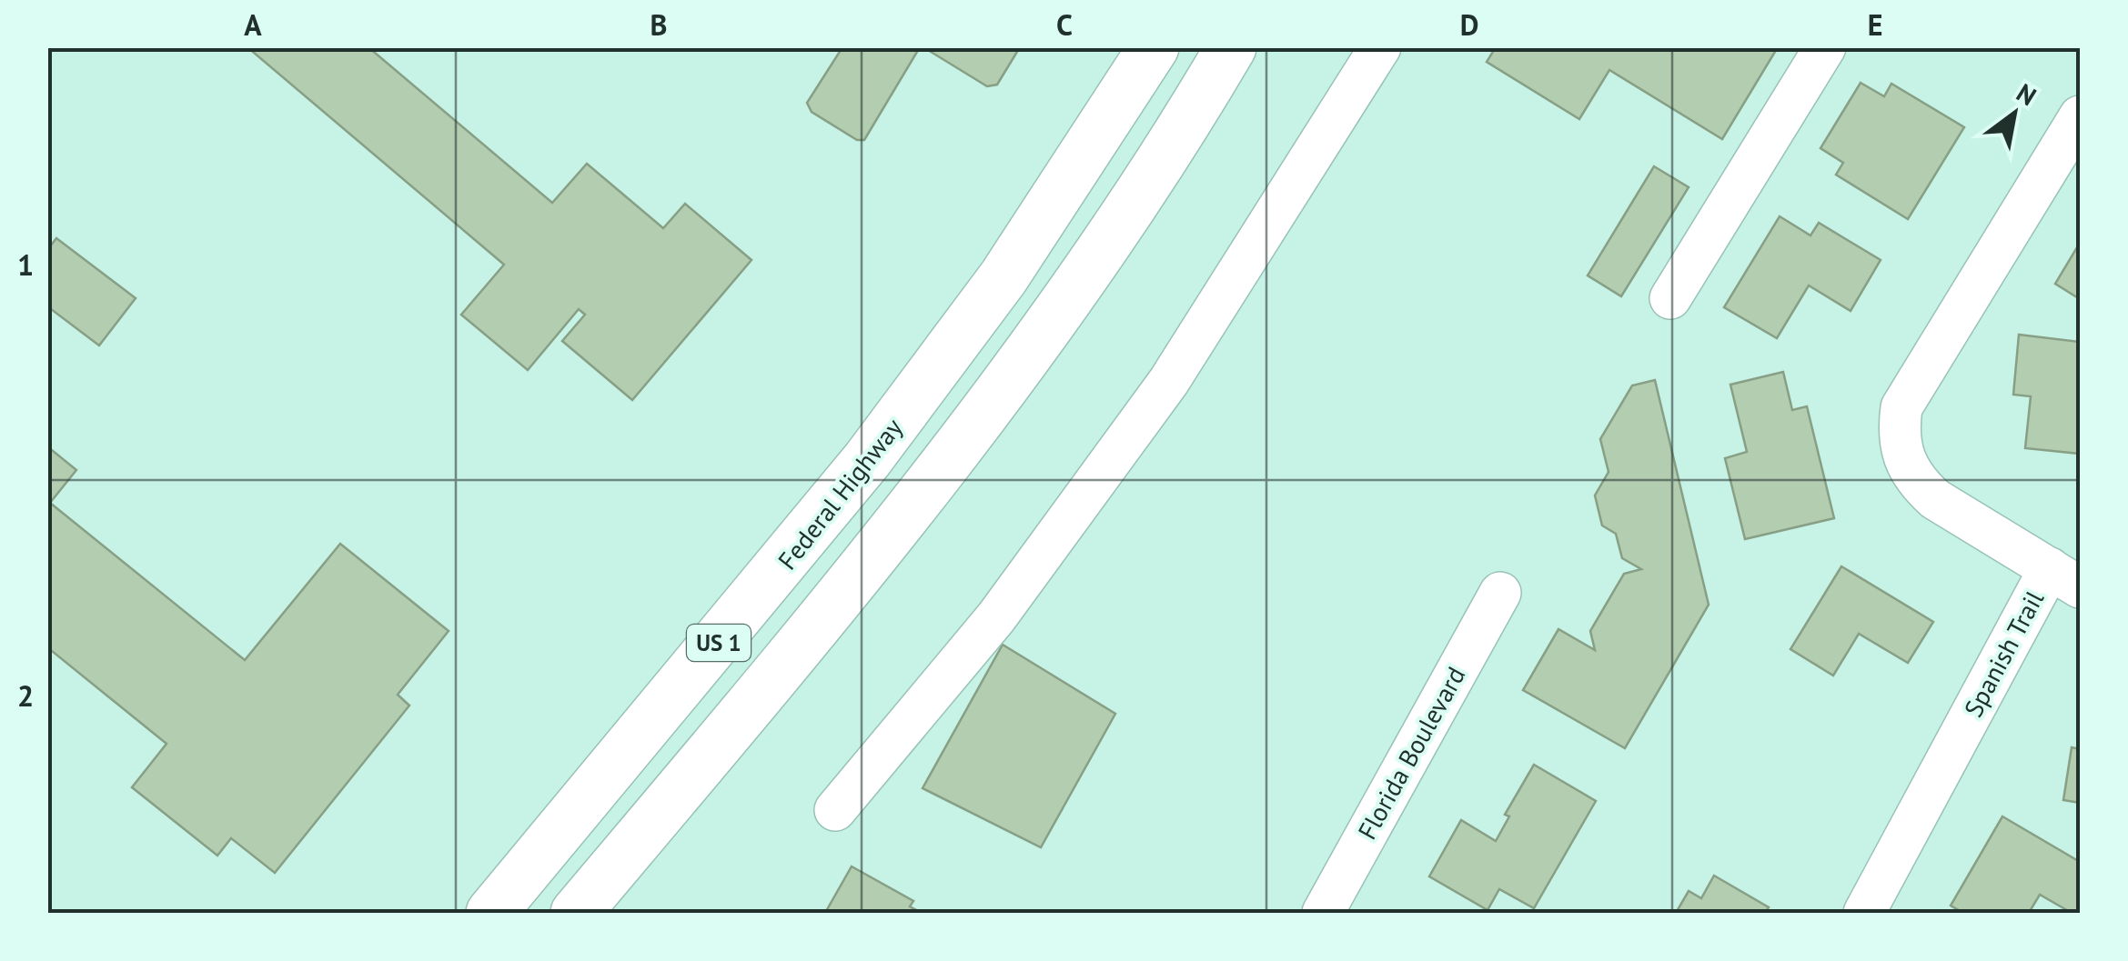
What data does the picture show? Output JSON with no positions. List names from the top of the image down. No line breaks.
{"streets":{"main road":["Federal Highway","US 1"],"street":["Spanish Trail","Florida Boulevard"]},"north":"top right","grid":{"columns":["A","B","C","D","E"],"rows":["1","2"]}}
